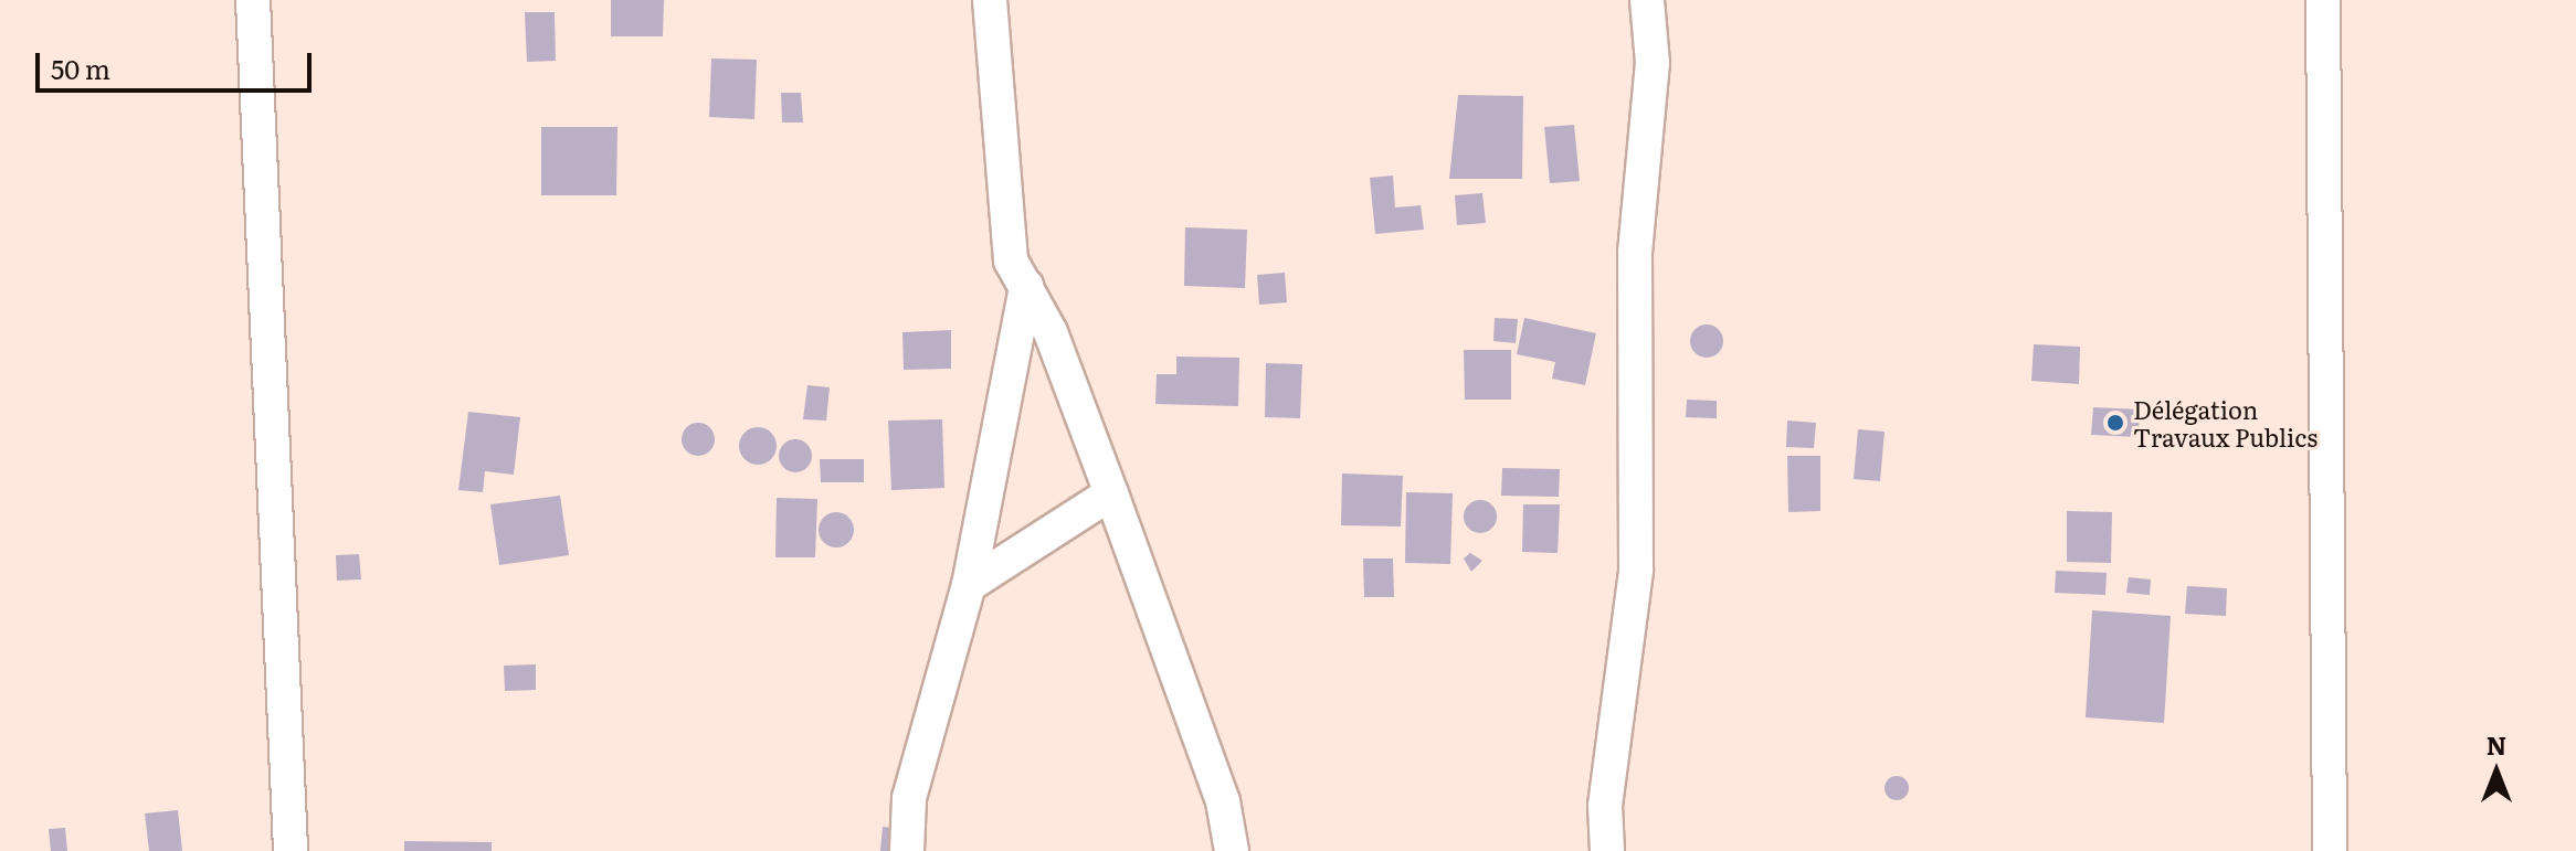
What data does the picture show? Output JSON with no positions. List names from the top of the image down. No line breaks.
{"places":["Délégation Travaux Publics"],"scale_bar":"50 m","north":"top"}
